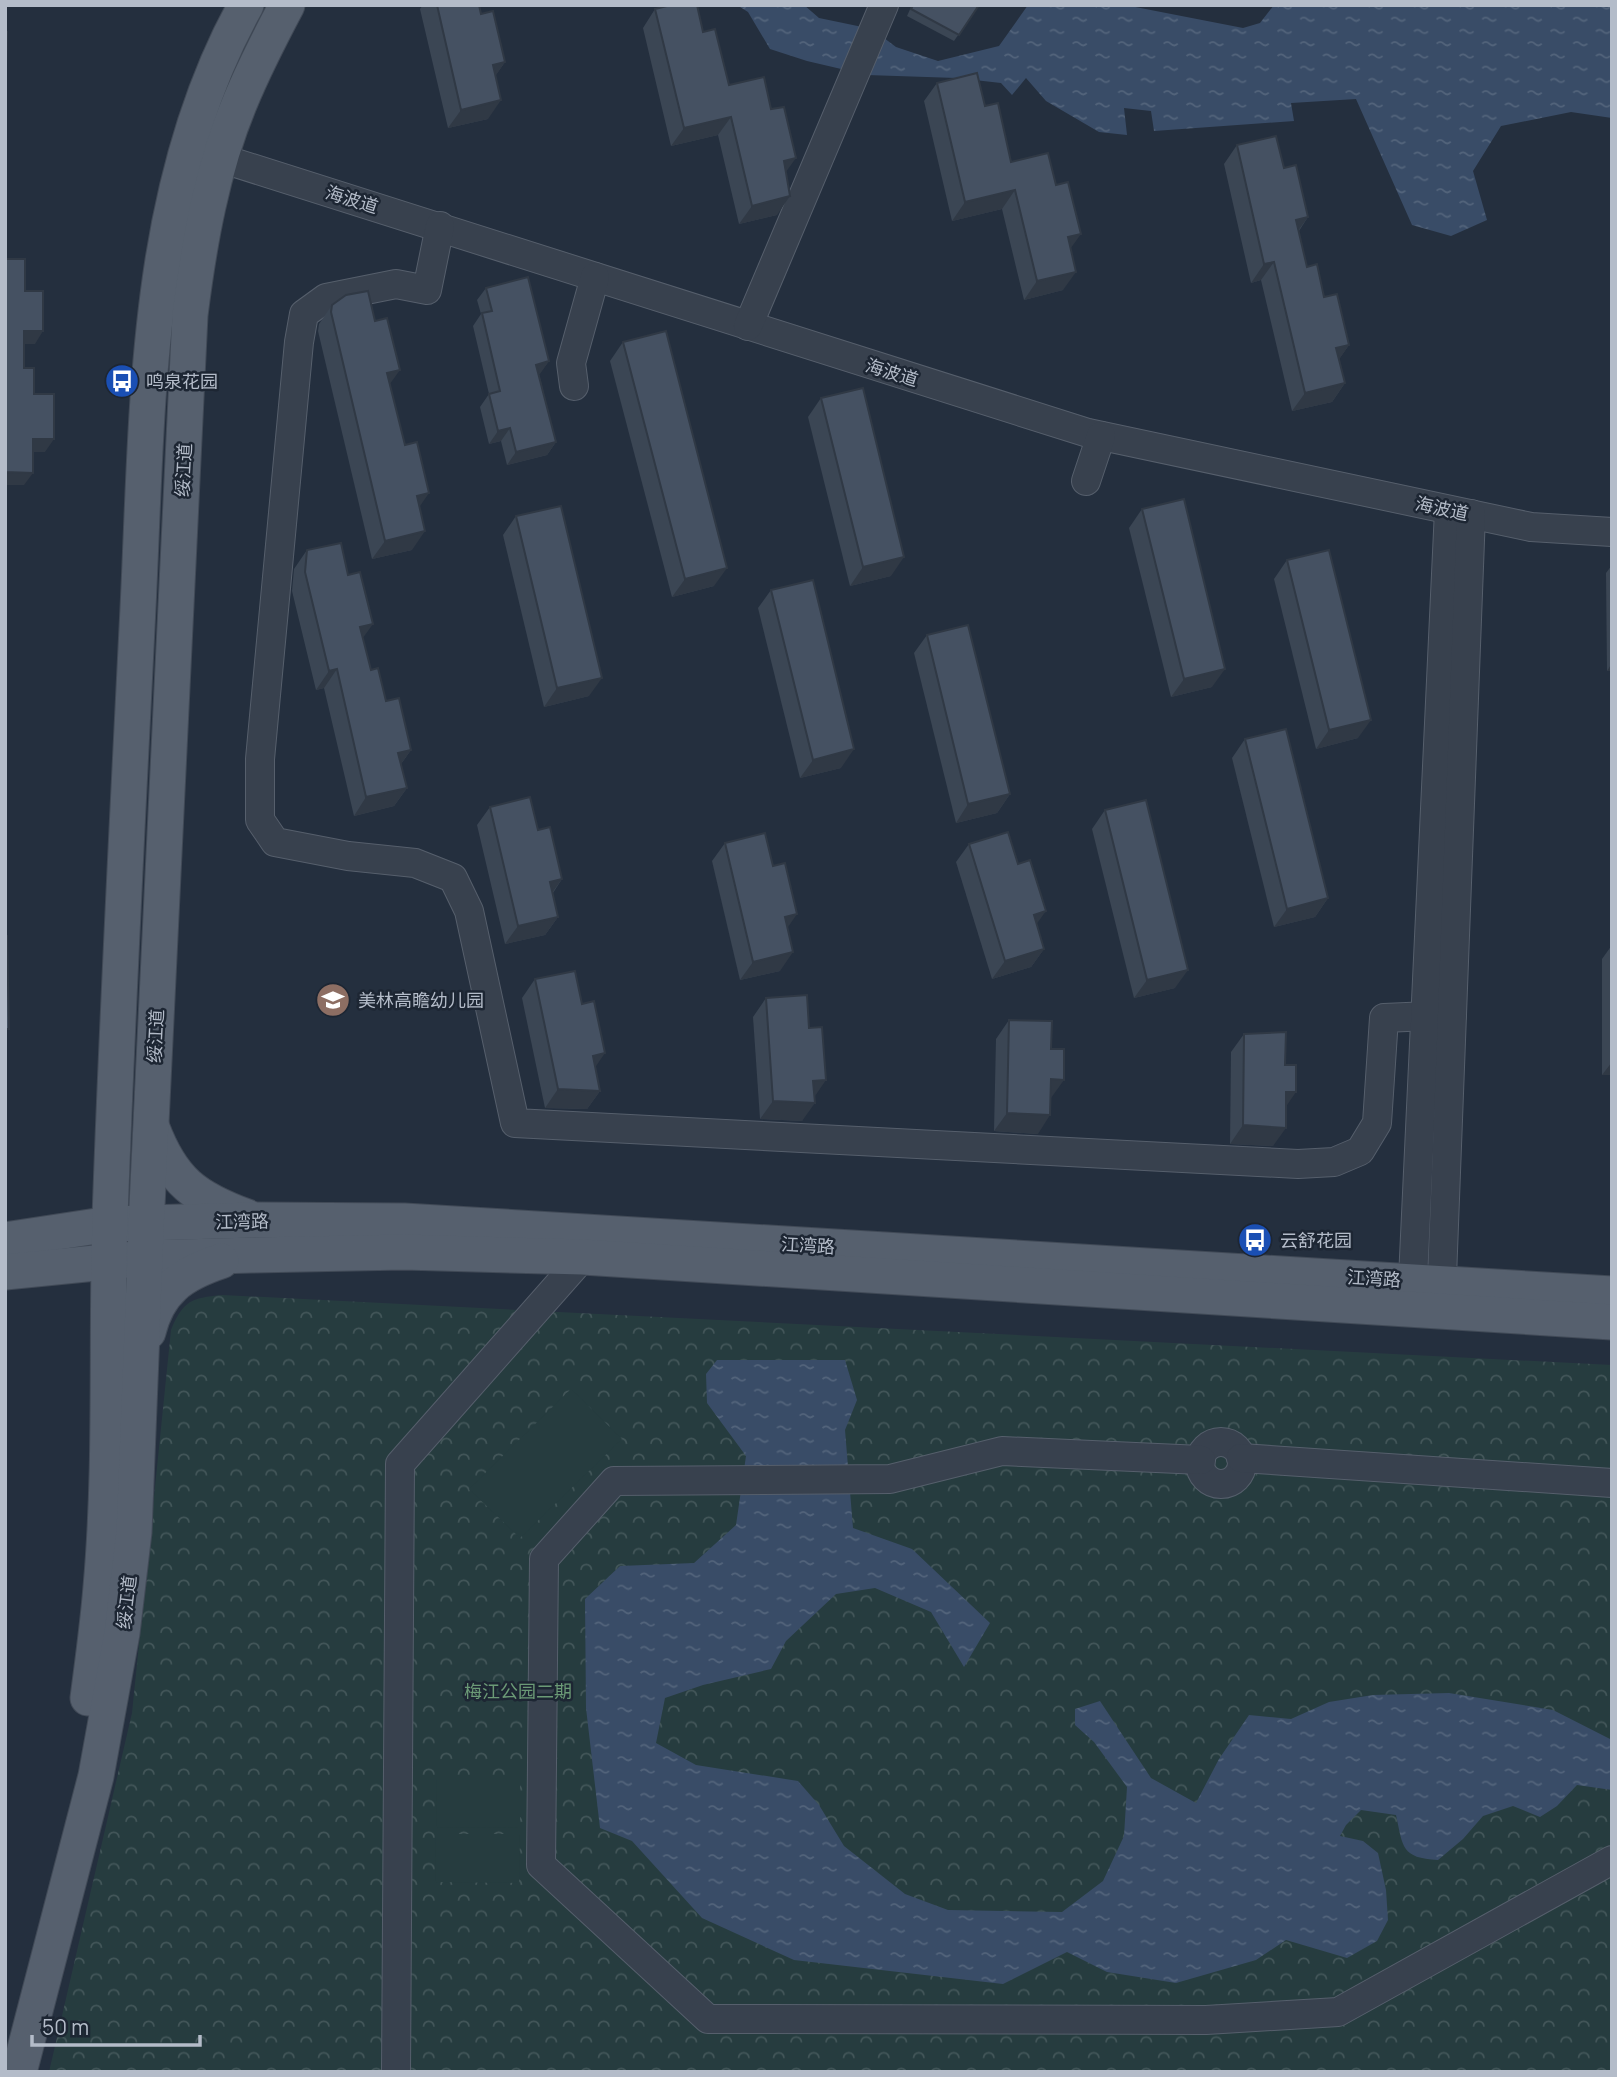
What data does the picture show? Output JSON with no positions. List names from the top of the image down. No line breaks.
{"streets":{"main road":["绥江道","江湾路"],"street":["海波道"]},"crossings":[["海波道","绥江道"],["绥江道","江湾路"]],"parks":["梅江公园二期"],"places":{"bus stop":["鸣泉花园","云舒花园"],"school or university":["美林高瞻幼儿园"]},"scale_bar":"50 m"}
